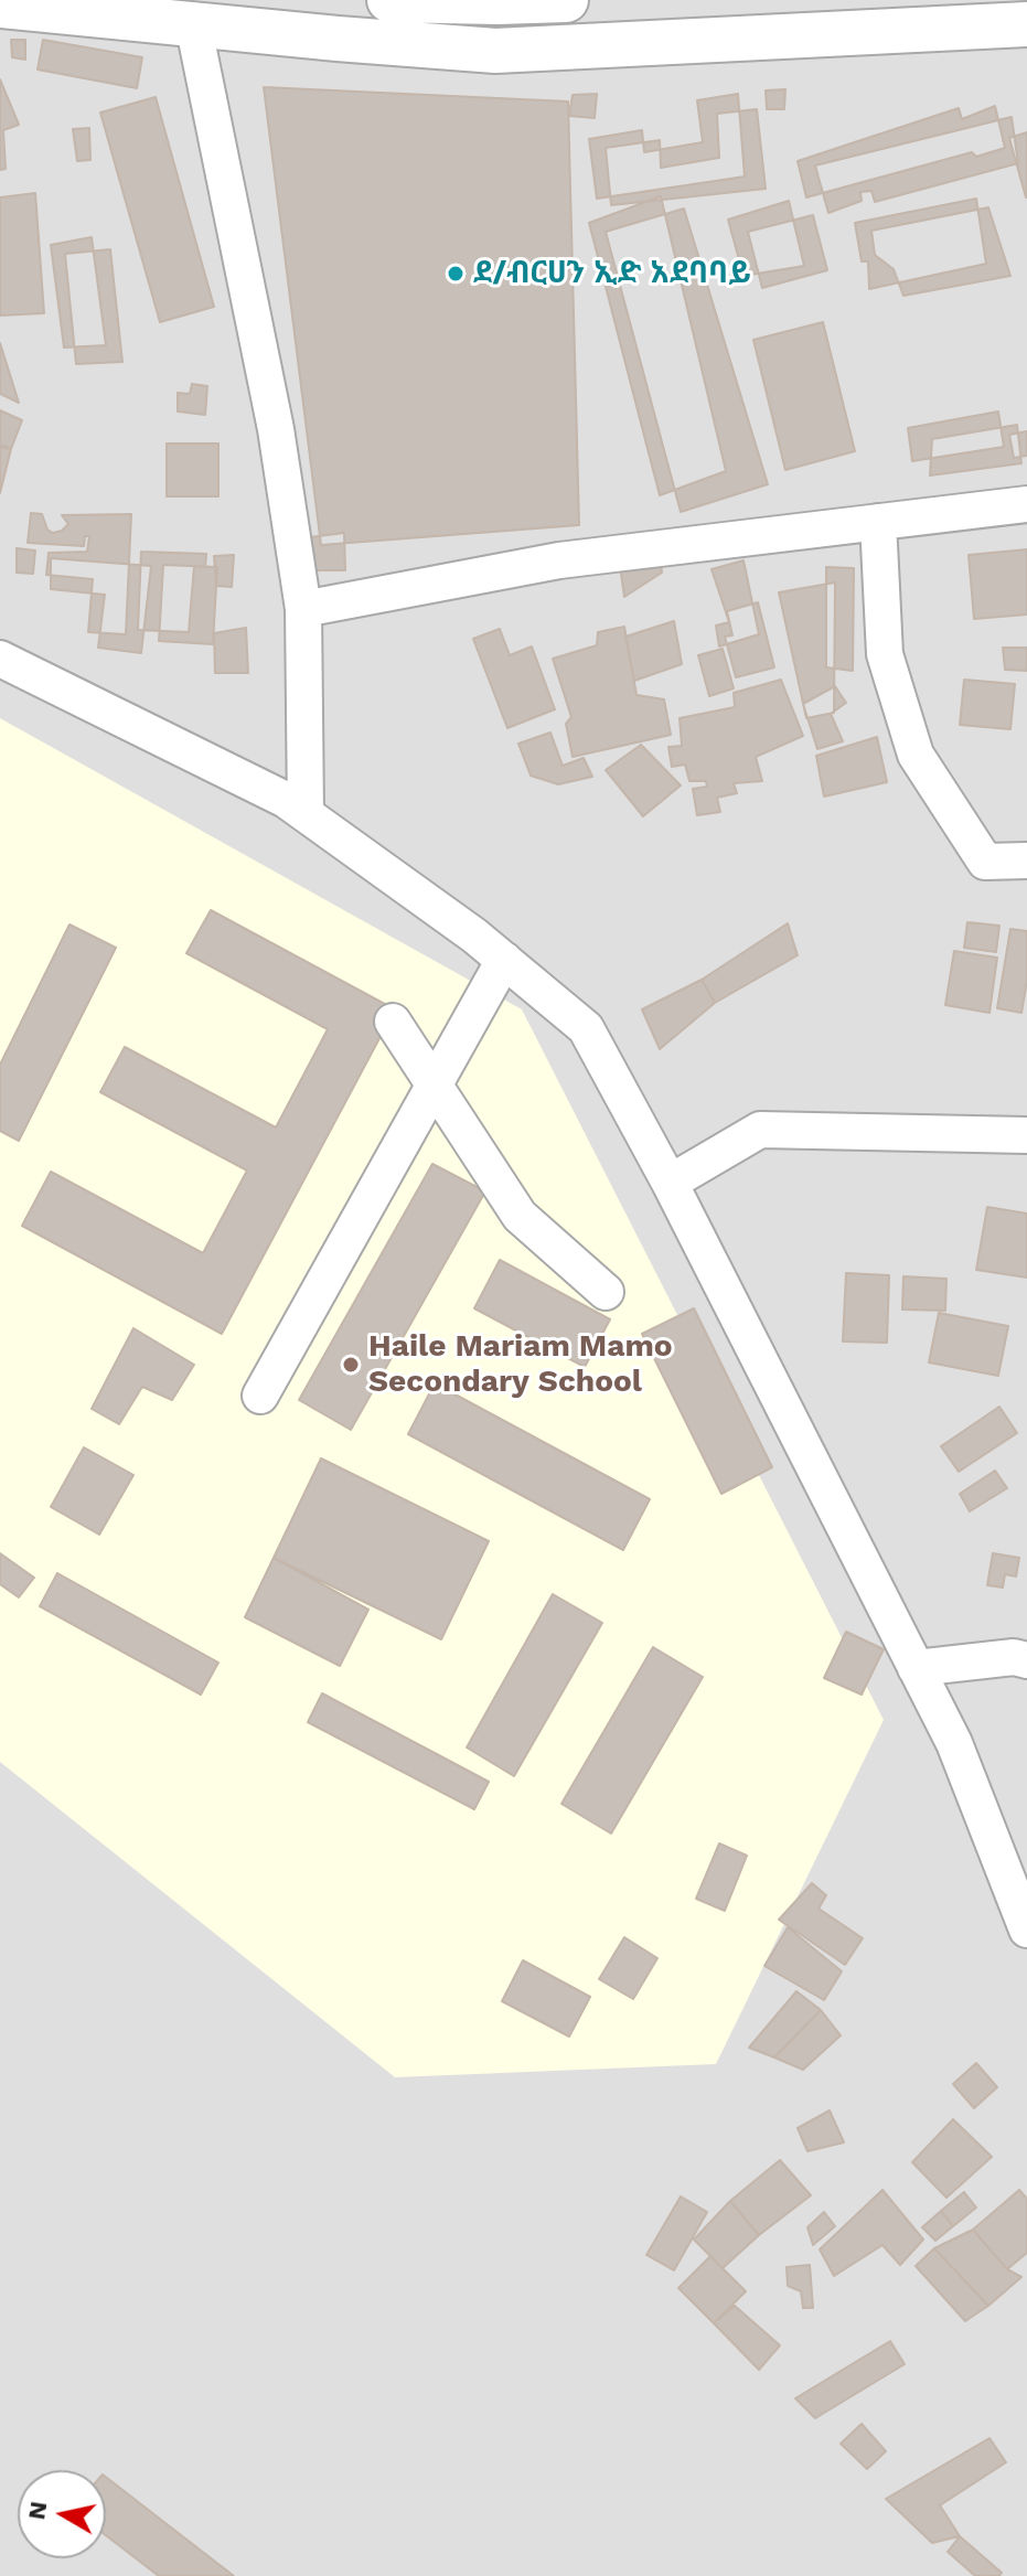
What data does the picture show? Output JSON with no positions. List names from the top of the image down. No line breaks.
{"places":["ደ/ብርሀን ኢድ አደባባይ","Haile Mariam Mamo Secondary School"],"north":"left"}
